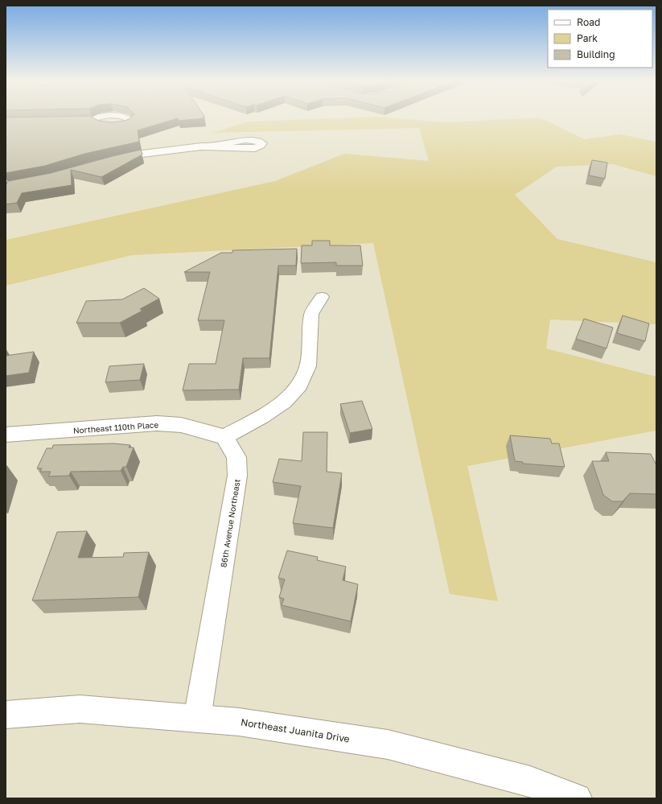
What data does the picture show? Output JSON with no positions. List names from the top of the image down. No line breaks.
{"streets":{"street":["Northeast 110th Place","86th Avenue Northeast","Northeast Juanita Drive"]},"crossings":[["Northeast 110th Place","86th Avenue Northeast"],["86th Avenue Northeast","Northeast Juanita Drive"]],"legend":["Road","Park","Building"]}
